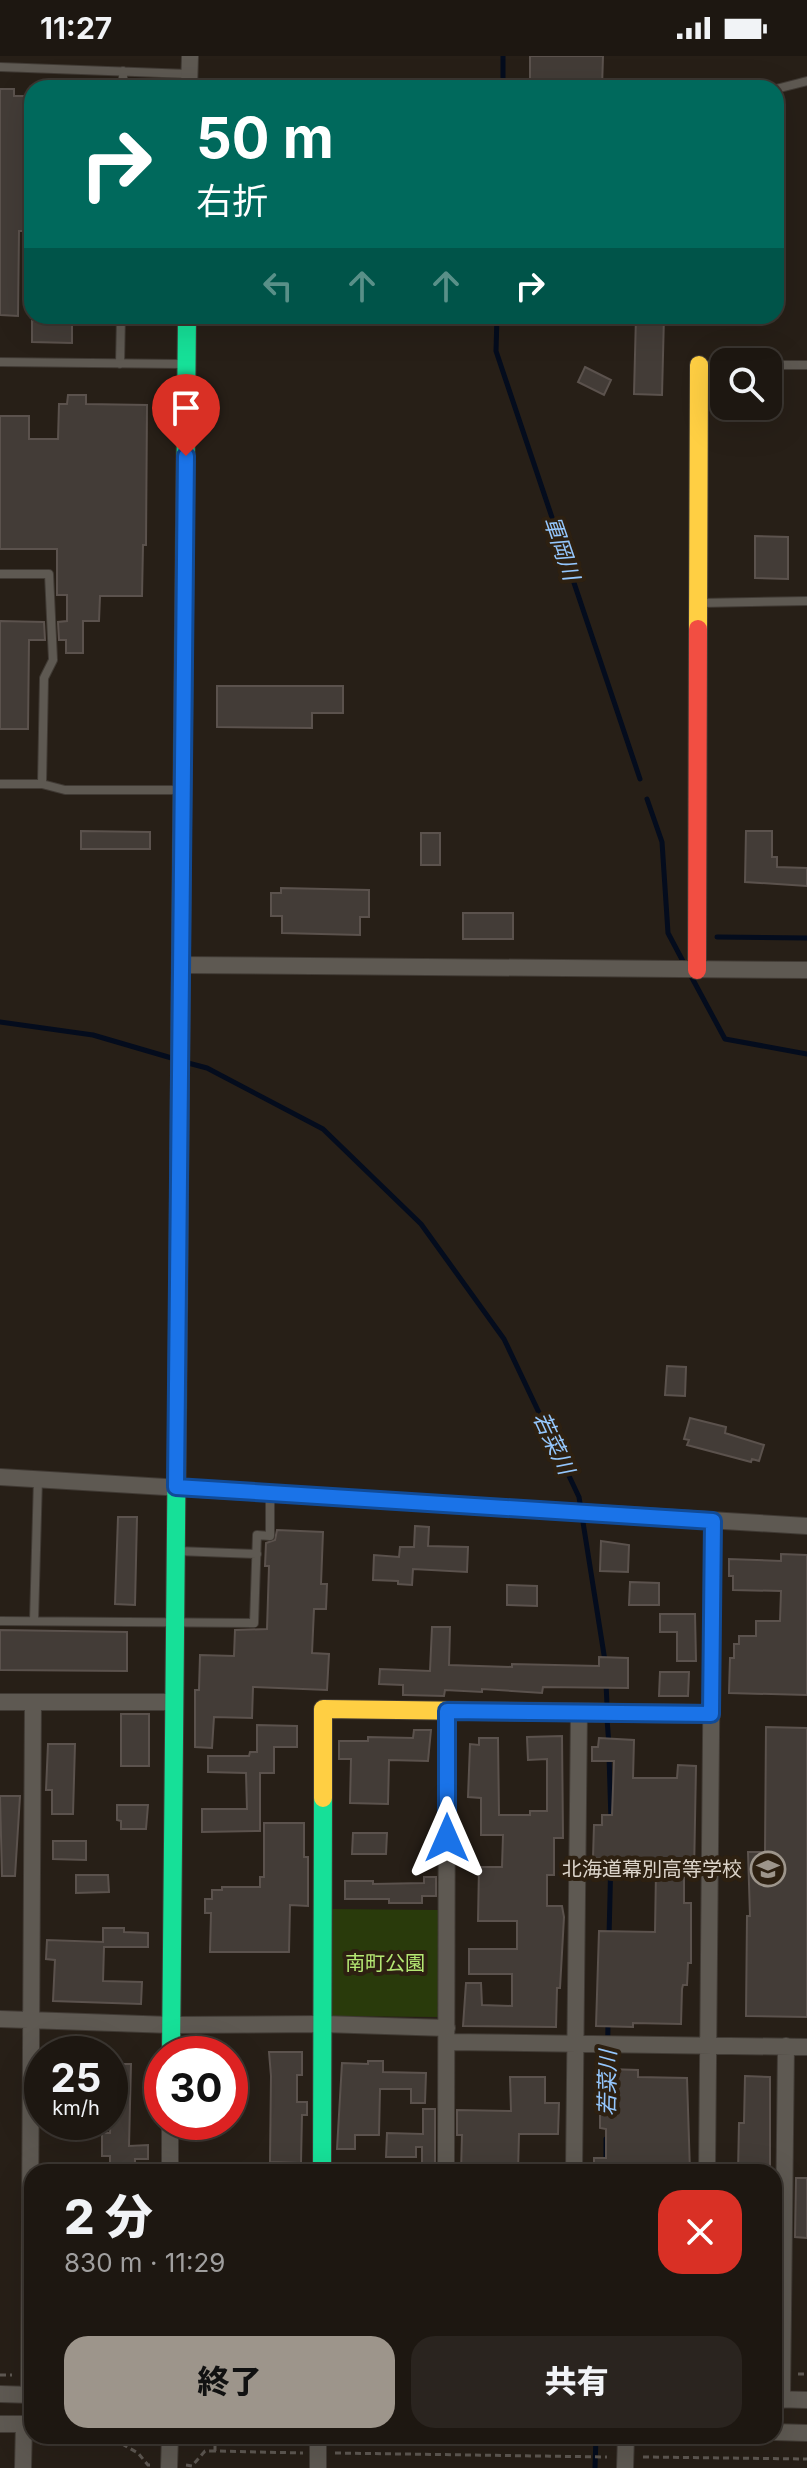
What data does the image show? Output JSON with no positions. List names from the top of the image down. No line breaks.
{"water":["軍岡川","若菜川"],"parks":["南町公園"],"places":{"school or university":["北海道幕別高等学校"]},"page":{"status":"11:27","turn":["50 m","右折"],"speed":"25 km/h","limit":"30","heading":["2 分","830 m · 11:29"],"buttons":["終了","共有"]}}
